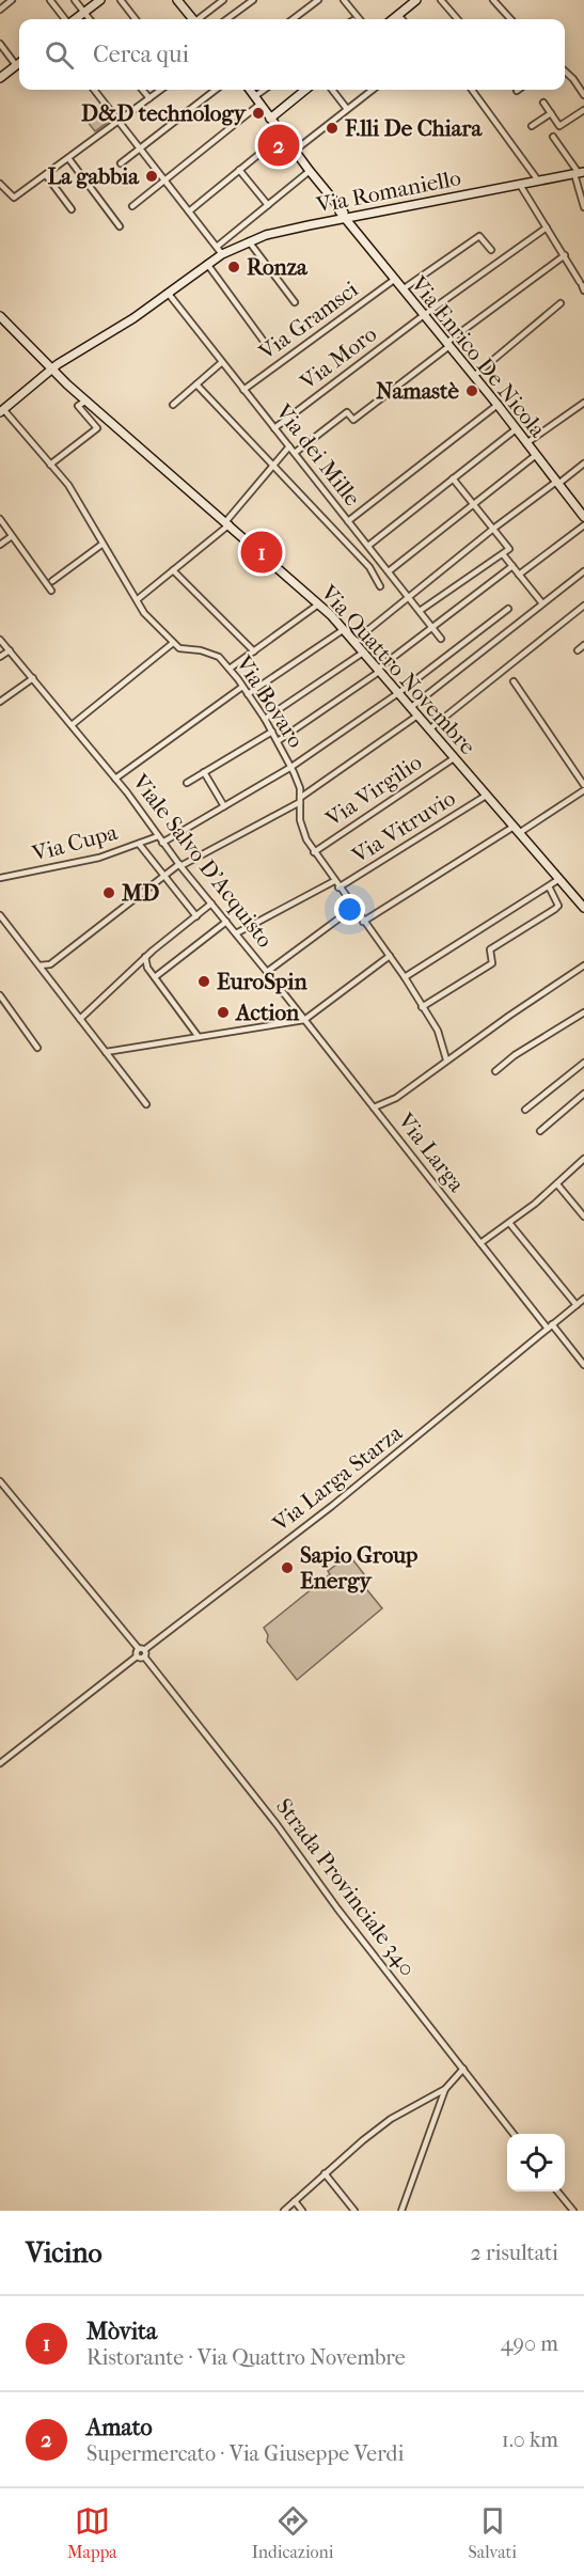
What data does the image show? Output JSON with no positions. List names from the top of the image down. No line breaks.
{"streets":{"street":["Via Romaniello","Via Gramsci","Via Enrico De Nicola","Via Moro","Via dei Mille","Via Quattro Novembre","Via Bovaro","Via Virgilio","Via Vitruvio","Via Cupa","Viale Salvo D'Acquisto","Via Larga","Via Larga Starza","Strada Provinciale 340"]},"crossings":[["Via Romaniello","Via Enrico De Nicola"],["Via Romaniello","Via dei Mille"],["Via Romaniello","Via Quattro Novembre"],["Via Gramsci","Via Enrico De Nicola"],["Via Gramsci","Via dei Mille"],["Via Enrico De Nicola","Via Moro"],["Via Moro","Via dei Mille"],["Via Quattro Novembre","Via Virgilio"],["Via Quattro Novembre","Via Vitruvio"],["Via Bovaro","Via Virgilio"],["Via Bovaro","Via Vitruvio"],["Via Bovaro","Via Larga"],["Via Cupa","Viale Salvo D'Acquisto"],["Viale Salvo D'Acquisto","Via Larga"],["Via Larga","Via Larga Starza"],["Via Larga Starza","Strada Provinciale 340"]],"places":["D&D technology","F.lli De Chiara","La gabbia","Ronza","Namastè","MD","EuroSpin","Action","Sapio Group Energy"],"page":{"search":"Cerca qui","pins":["2","1"],"heading":["Vicino","2 risultati"],"list":[{"mark":"1","name":"Mòvita","note":"Ristorante · Via Quattro Novembre","value":"490 m"},{"mark":"2","name":"Amato","note":"Supermercato · Via Giuseppe Verdi","value":"1.0 km"}],"nav":["Mappa","Indicazioni","Salvati"]}}
